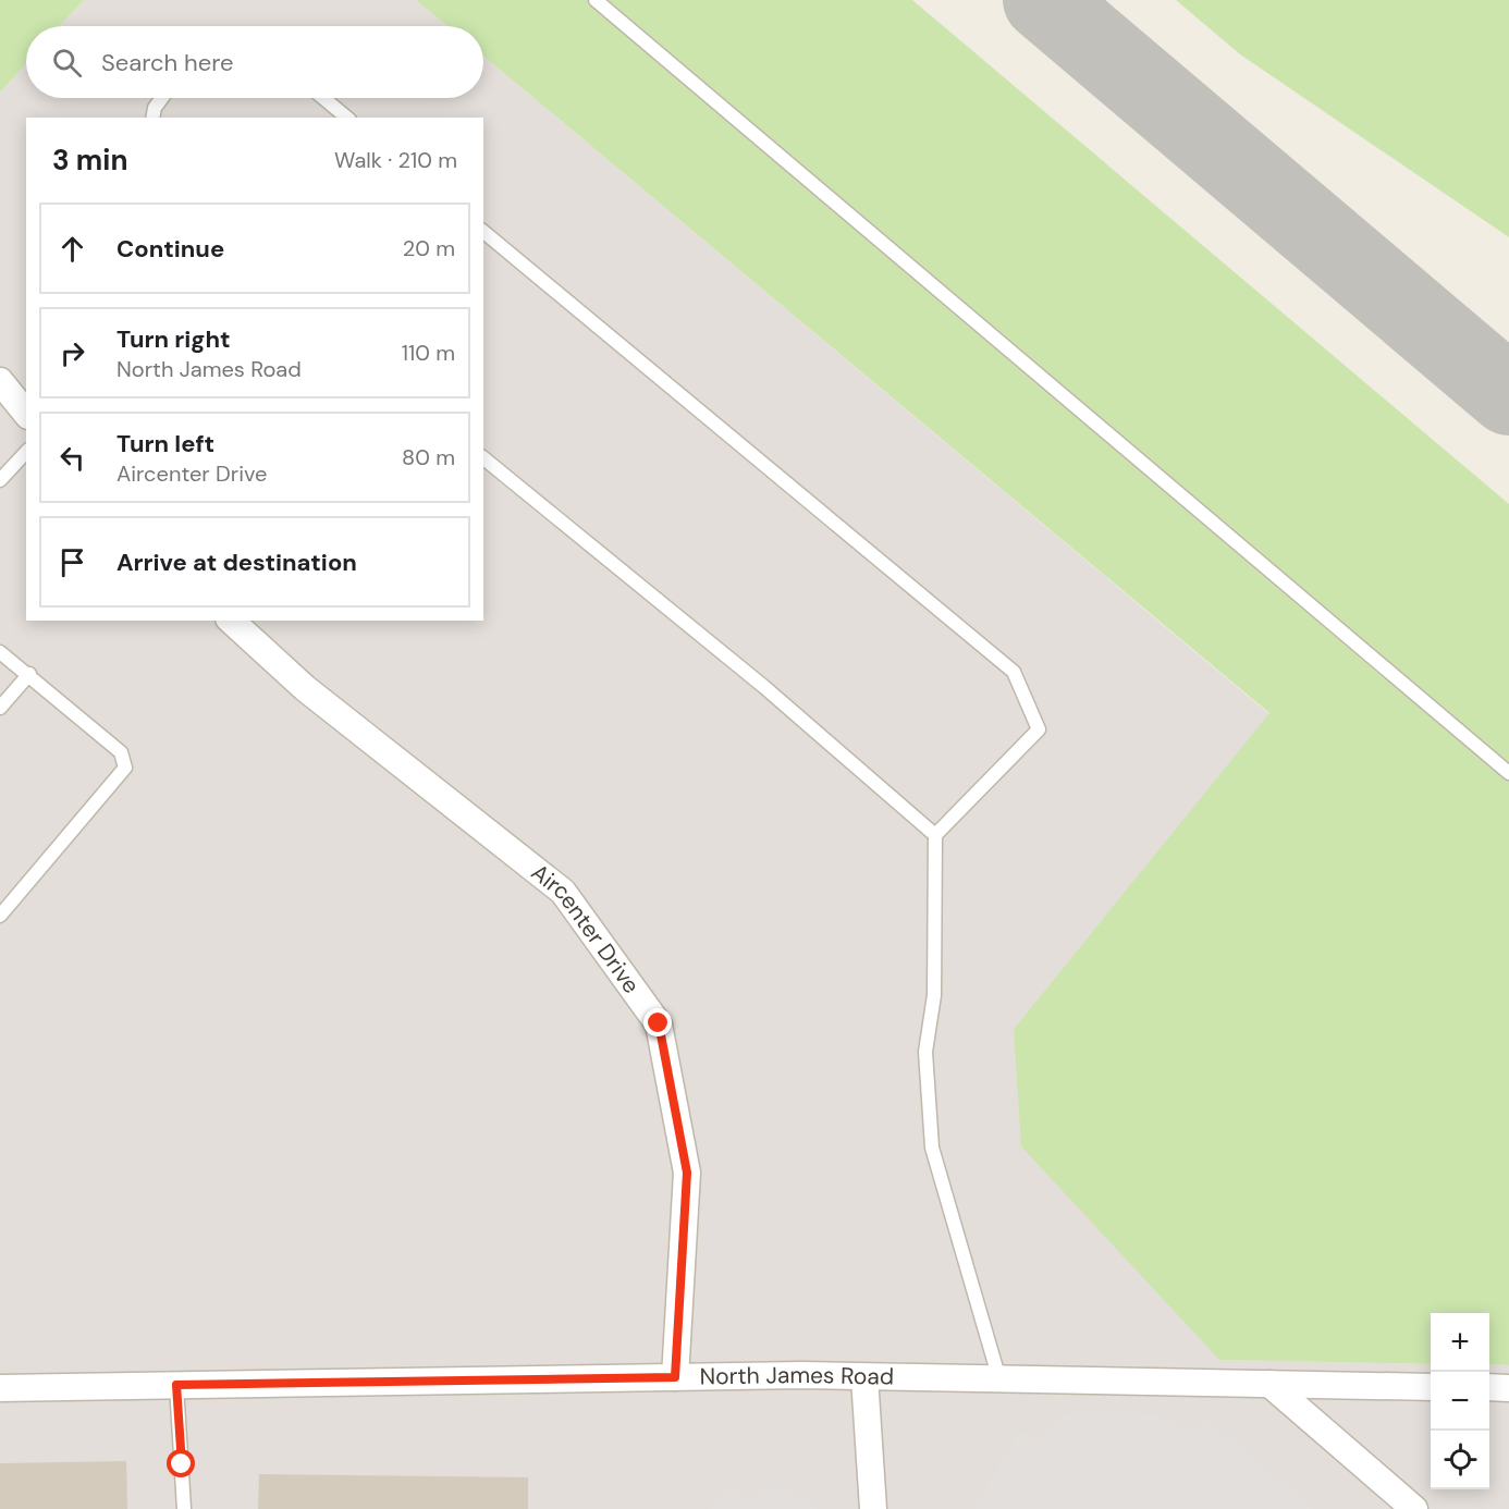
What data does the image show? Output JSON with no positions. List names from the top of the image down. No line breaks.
{"streets":{"street":["Aircenter Drive","North James Road"]},"crossings":[["Aircenter Drive","North James Road"]],"page":{"search":"Search here","heading":["3 min","Walk · 210 m"],"list":[["Continue","20 m"],["Turn right","North James Road","110 m"],["Turn left","Aircenter Drive","80 m"],"Arrive at destination"],"map_buttons":["+","−"]}}
